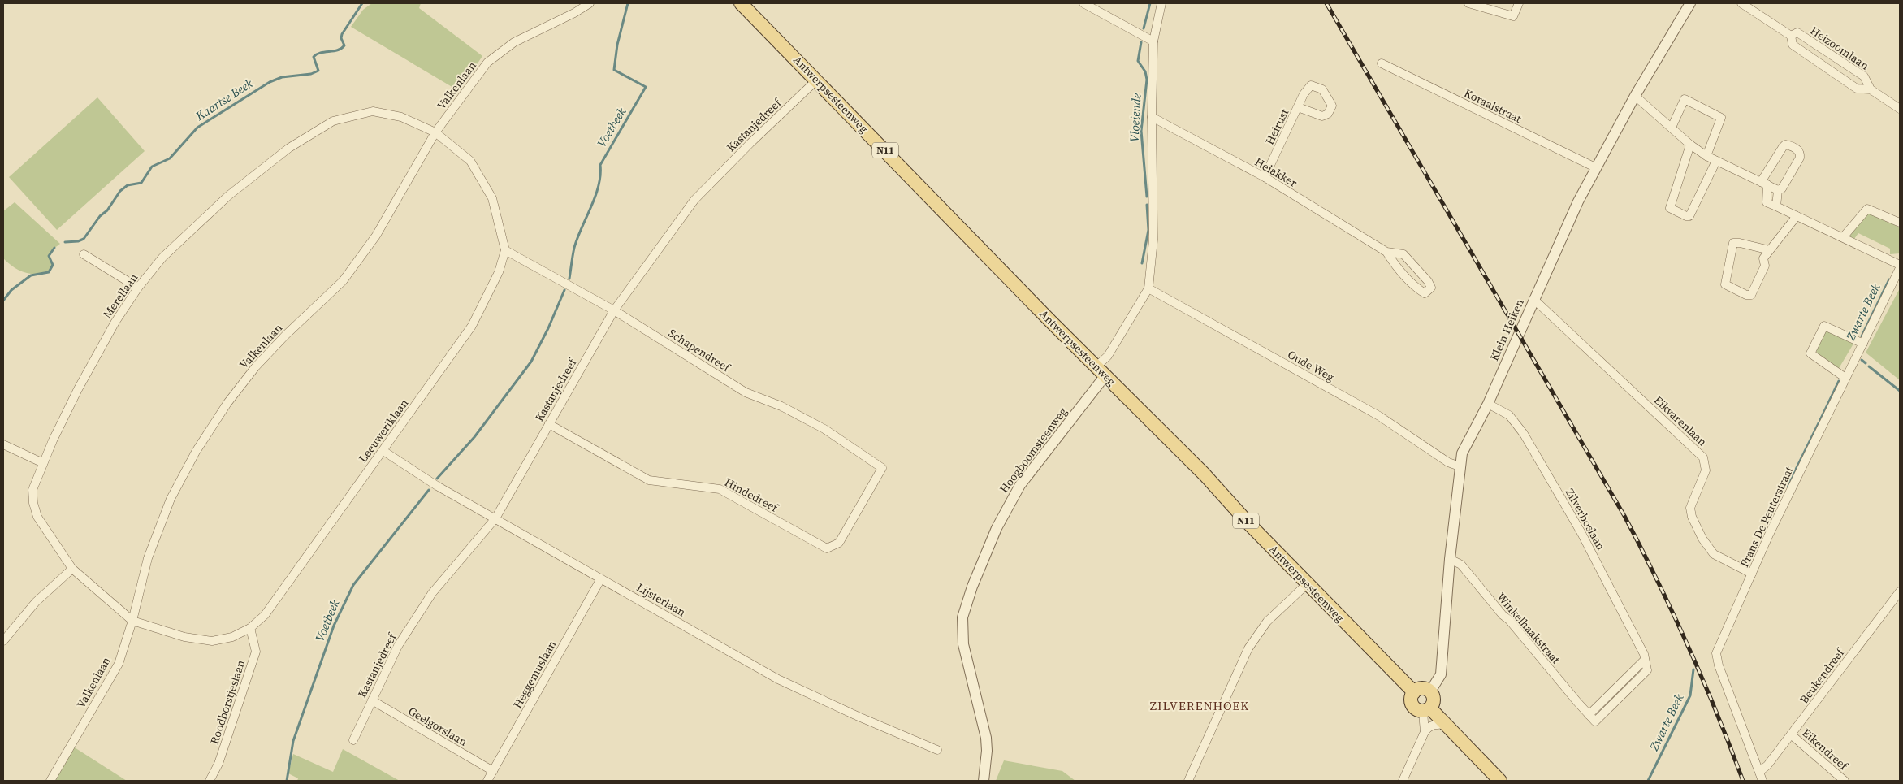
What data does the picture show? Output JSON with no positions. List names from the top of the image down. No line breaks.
{"streets":{"main road":["Antwerpsesteenweg","N11"],"street":["Heizoomlaan","Valkenlaan","Koraalstraat","Kastanjedreef","Heirust","Heiakker","Merellaan","Klein Heiken","Schapendreef","Oude Weg","Eikvarenlaan","Leeuweriklaan","Hoogboomsteenweg","Hindedreef","Frans De Peuterstraat","Zilverboslaan","Lijsterlaan","Winkelhaakstraat","Heggemuslaan","Beukendreef","Roodborstjeslaan","Geelgorslaan","Eikendreef"]},"crossings":[["Valkenlaan","Merellaan"],["Valkenlaan","Leeuweriklaan"],["Antwerpsesteenweg","Kastanjedreef"],["Antwerpsesteenweg","Klein Heiken"],["Antwerpsesteenweg","Hoogboomsteenweg"],["Koraalstraat","Klein Heiken"],["Kastanjedreef","Schapendreef"],["Kastanjedreef","Hindedreef"],["Kastanjedreef","Lijsterlaan"],["Kastanjedreef","Geelgorslaan"],["Heirust","Heiakker"],["Merellaan","Leeuweriklaan"],["Klein Heiken","Oude Weg"],["Klein Heiken","Eikvarenlaan"],["Klein Heiken","Zilverboslaan"],["Klein Heiken","Winkelhaakstraat"],["Schapendreef","Leeuweriklaan"],["Schapendreef","Hindedreef"],["Eikvarenlaan","Frans De Peuterstraat"],["Leeuweriklaan","Lijsterlaan"],["Leeuweriklaan","Roodborstjeslaan"],["Frans De Peuterstraat","Beukendreef"],["Zilverboslaan","Winkelhaakstraat"],["Lijsterlaan","Heggemuslaan"],["Heggemuslaan","Geelgorslaan"],["Beukendreef","Eikendreef"]],"districts":["ZILVERENHOEK"],"water":["Kaartse Beek","Vloeiende","Voetbeek","Zwarte Beek"]}
